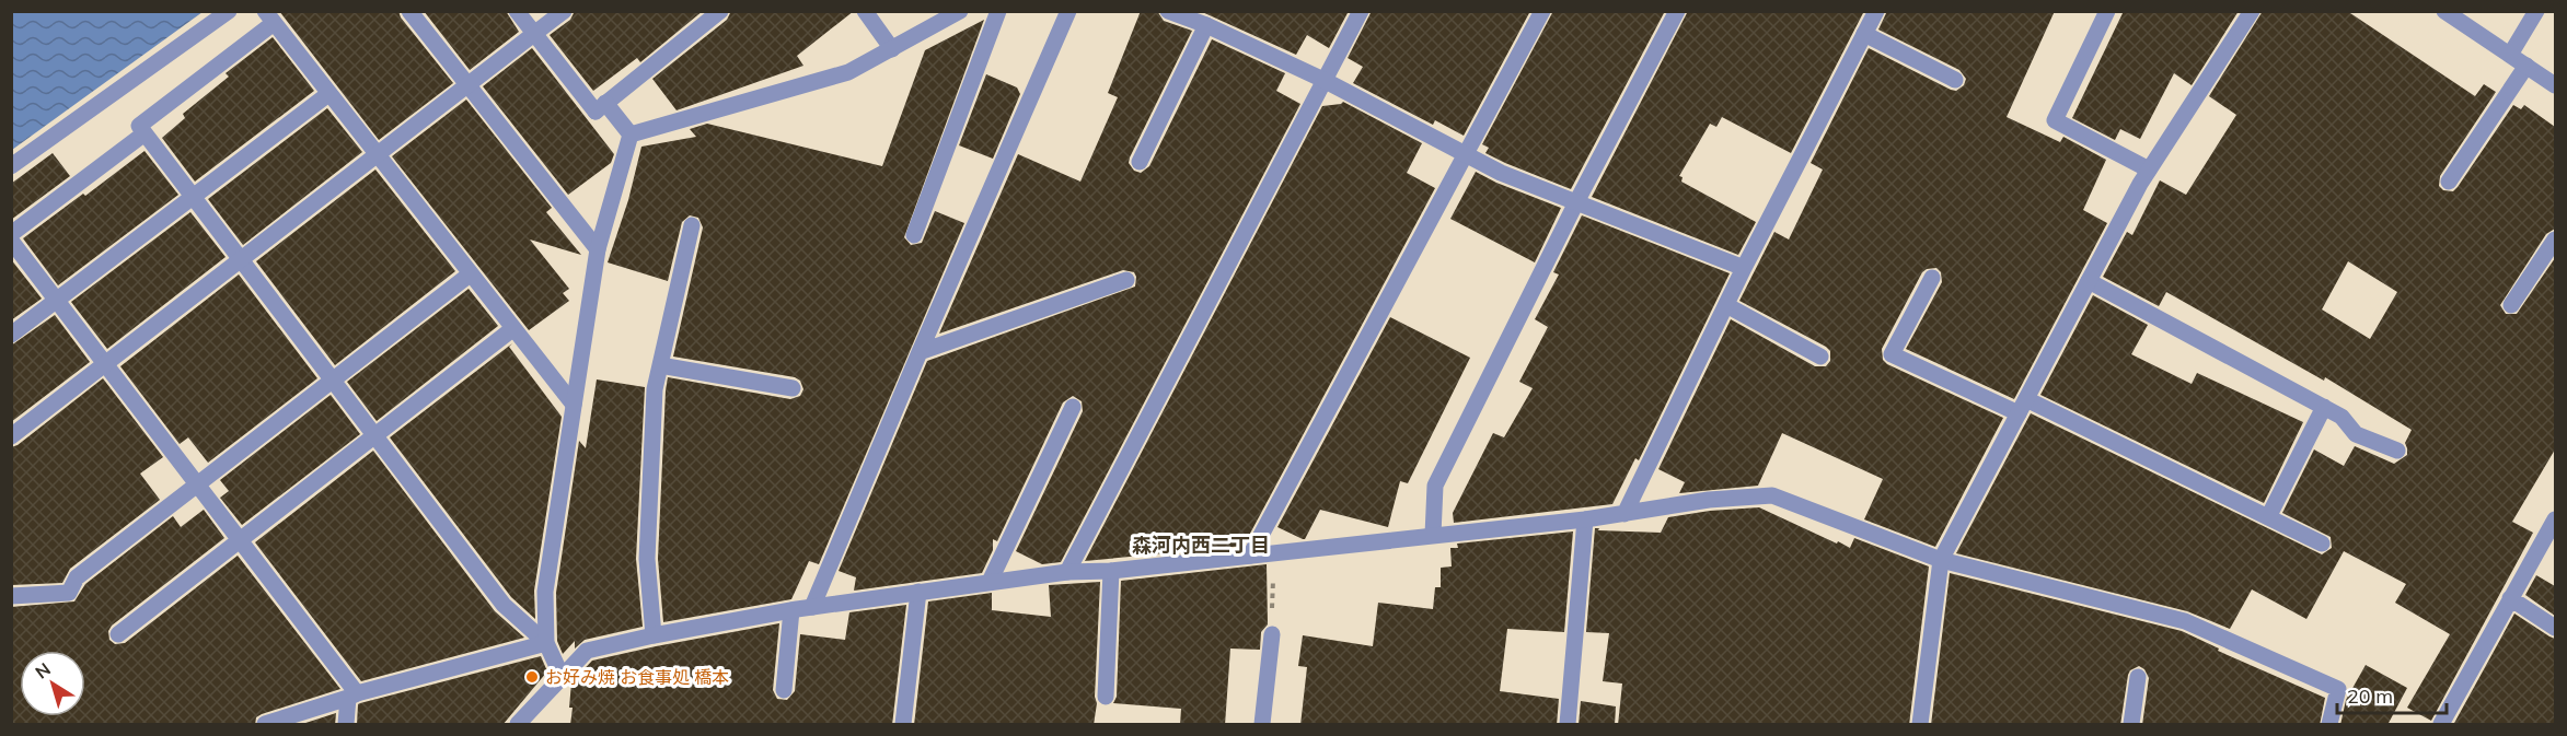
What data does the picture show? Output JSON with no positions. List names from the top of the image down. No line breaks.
{"districts":["森河内西二丁目"],"places":["お好み焼 お食事処 橋本"],"scale_bar":"20 m","north":"top left"}
